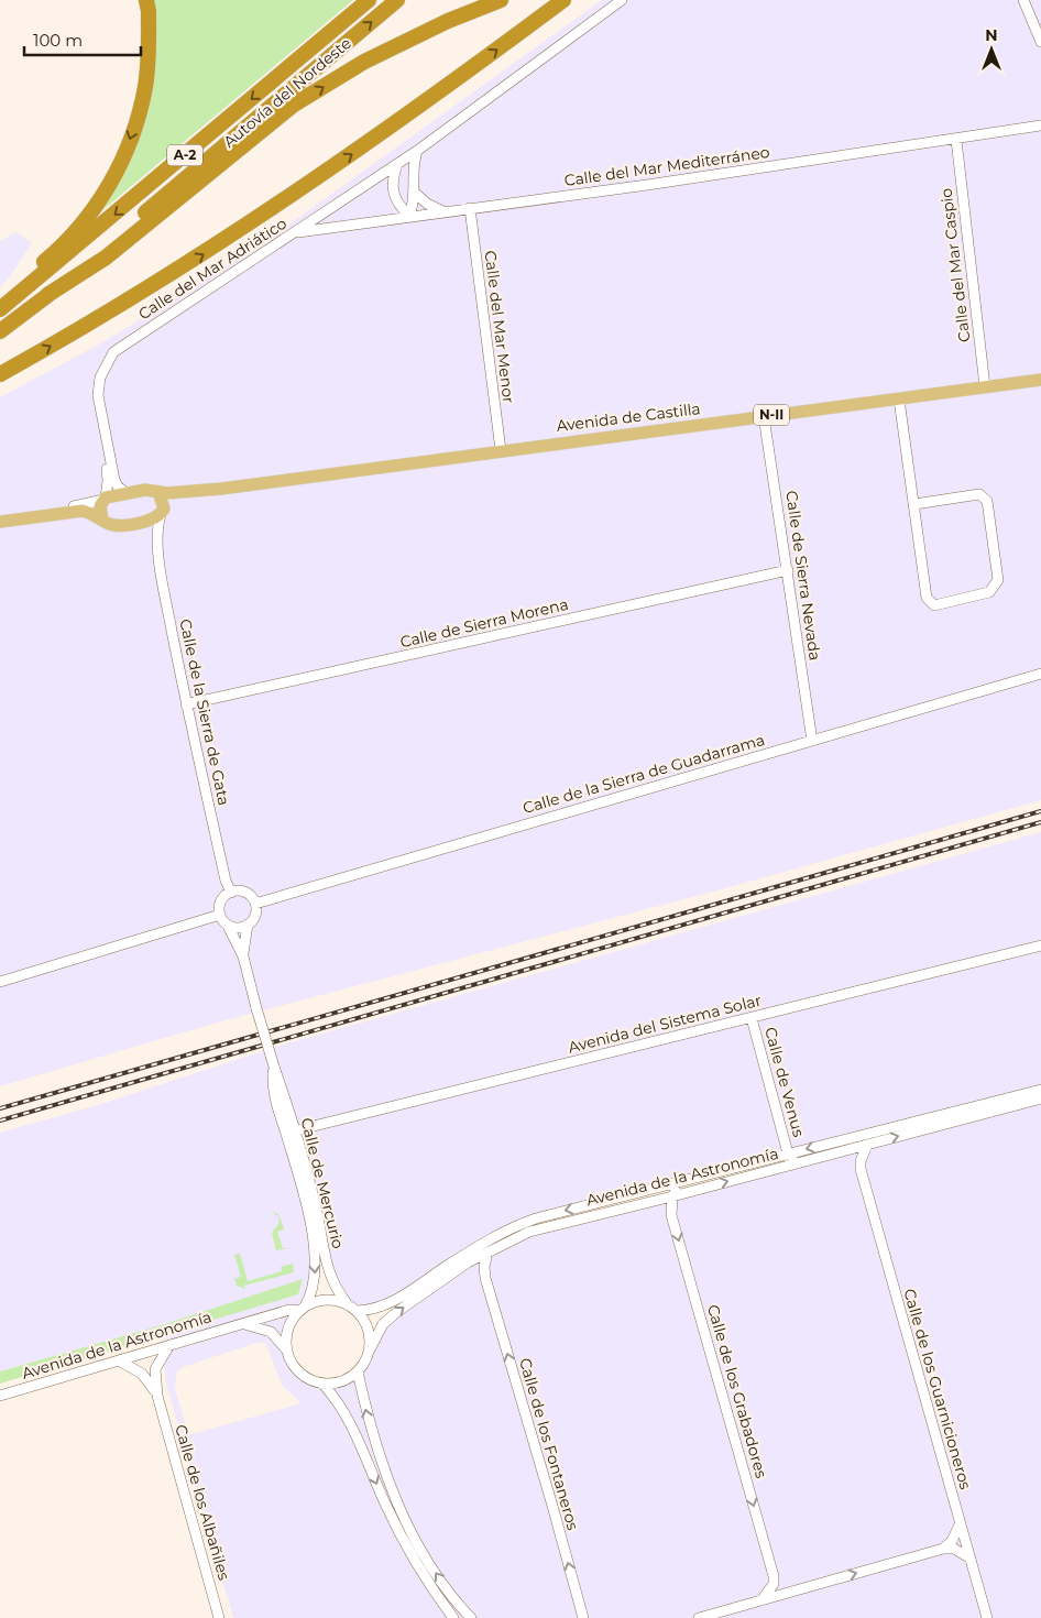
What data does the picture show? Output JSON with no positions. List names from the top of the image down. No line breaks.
{"streets":{"highway":["Autovía del Nordeste","A-2"],"main road":["N-II","Avenida de Castilla"],"street":["Calle del Mar Mediterráneo","Calle del Mar Caspio","Calle del Mar Adriático","Calle del Mar Menor","Calle de Sierra Nevada","Calle de Sierra Morena","Calle de la Sierra de Gata","Calle de la Sierra de Guadarrama","Avenida del Sistema Solar","Calle de Venus","Avenida de la Astronomía","Calle de Mercurio","Calle de los Guarnicioneros","Calle de los Grabadores","Calle de los Fontaneros","Calle de los Albañiles"]},"crossings":[["Calle del Mar Mediterráneo","Calle del Mar Caspio"],["Calle del Mar Mediterráneo","Calle del Mar Adriático"],["Calle del Mar Mediterráneo","Calle del Mar Menor"],["Calle del Mar Caspio","Avenida de Castilla"],["Calle del Mar Adriático","N-II"],["Calle del Mar Menor","Avenida de Castilla"],["N-II","Avenida de Castilla"],["N-II","Calle de la Sierra de Gata"],["Avenida de Castilla","Calle de Sierra Nevada"],["Avenida de Castilla","Calle de la Sierra de Gata"],["Calle de Sierra Nevada","Calle de Sierra Morena"],["Calle de Sierra Nevada","Calle de la Sierra de Guadarrama"],["Calle de Sierra Morena","Calle de la Sierra de Gata"],["Calle de la Sierra de Gata","Calle de la Sierra de Guadarrama"],["Avenida del Sistema Solar","Calle de Venus"],["Avenida del Sistema Solar","Calle de Mercurio"],["Calle de Venus","Avenida de la Astronomía"],["Avenida de la Astronomía","Calle de Mercurio"],["Avenida de la Astronomía","Calle de los Guarnicioneros"],["Avenida de la Astronomía","Calle de los Grabadores"],["Avenida de la Astronomía","Calle de los Fontaneros"],["Avenida de la Astronomía","Calle de los Albañiles"]],"one_way":["Calle de los Grabadores","Calle de los Fontaneros"],"scale_bar":"100 m","north":"top"}
